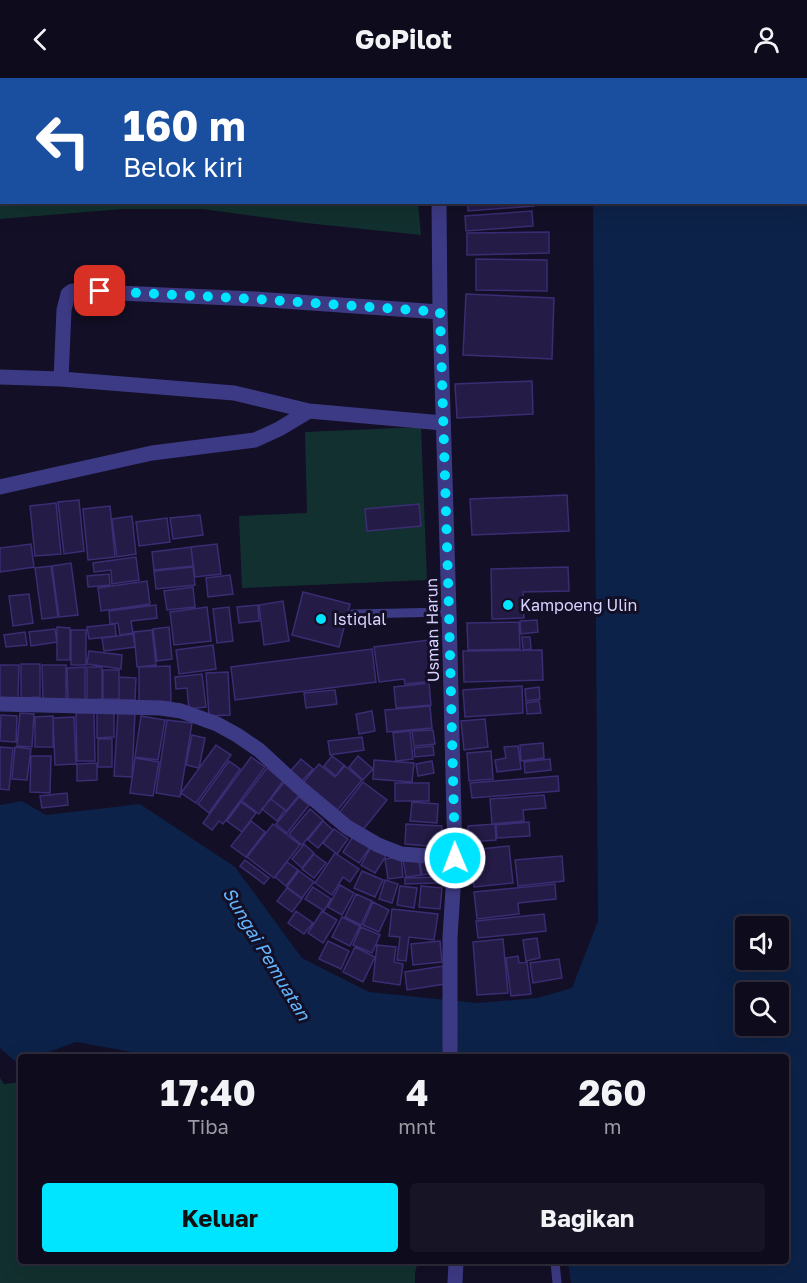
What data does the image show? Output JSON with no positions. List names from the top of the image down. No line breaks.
{"streets":{"street":["Usman Harun"]},"water":["Sungai Pemuatan"],"places":["Kampoeng Ulin","Istiqlal"],"page":{"header":"GoPilot","turn":["160 m","Belok kiri"],"eta":["17:40","Tiba","4","mnt","260","m"],"buttons":["Keluar","Bagikan"]}}
